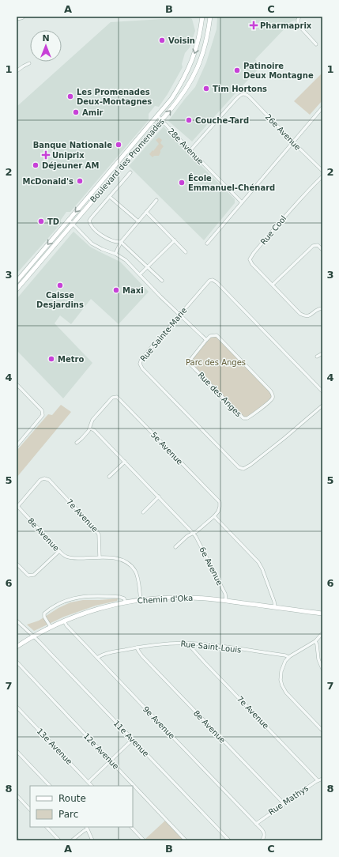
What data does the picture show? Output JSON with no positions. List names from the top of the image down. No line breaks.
{"streets":{"street":["26e Avenue","28e Avenue","Boulevard des Promenades","Rue Cool","Rue Sainte-Marie","Rue des Anges","5e Avenue","7e Avenue","8e Avenue","6e Avenue","Chemin d'Oka","Rue Saint-Louis","9e Avenue","11e Avenue","13e Avenue","12e Avenue","Rue Mathys"]},"crossings":[["26e Avenue","28e Avenue"],["28e Avenue","Boulevard des Promenades"],["5e Avenue","6e Avenue"],["7e Avenue","8e Avenue"],["7e Avenue","Rue Saint-Louis"],["7e Avenue","Rue Mathys"],["8e Avenue","Chemin d'Oka"],["8e Avenue","Rue Saint-Louis"],["8e Avenue","Rue Mathys"],["6e Avenue","Chemin d'Oka"],["Chemin d'Oka","9e Avenue"],["Chemin d'Oka","11e Avenue"],["Rue Saint-Louis","9e Avenue"],["9e Avenue","Rue Mathys"]],"parks":["Parc des Anges"],"places":{"health":["Pharmaprix","Uniprix"],"other":["Voisin","Patinoire Deux Montagne","Tim Hortons","Les Promenades Deux-Montagnes","Amir","Couche-Tard","Banque Nationale","Déjeuner AM","McDonald's","École Emmanuel-Chénard","TD","Caisse Desjardins","Maxi","Metro"]},"legend":["Route","Parc"],"north":"top","grid":{"columns":["A","B","C"],"rows":["1","2","3","4","5","6","7","8"]}}
